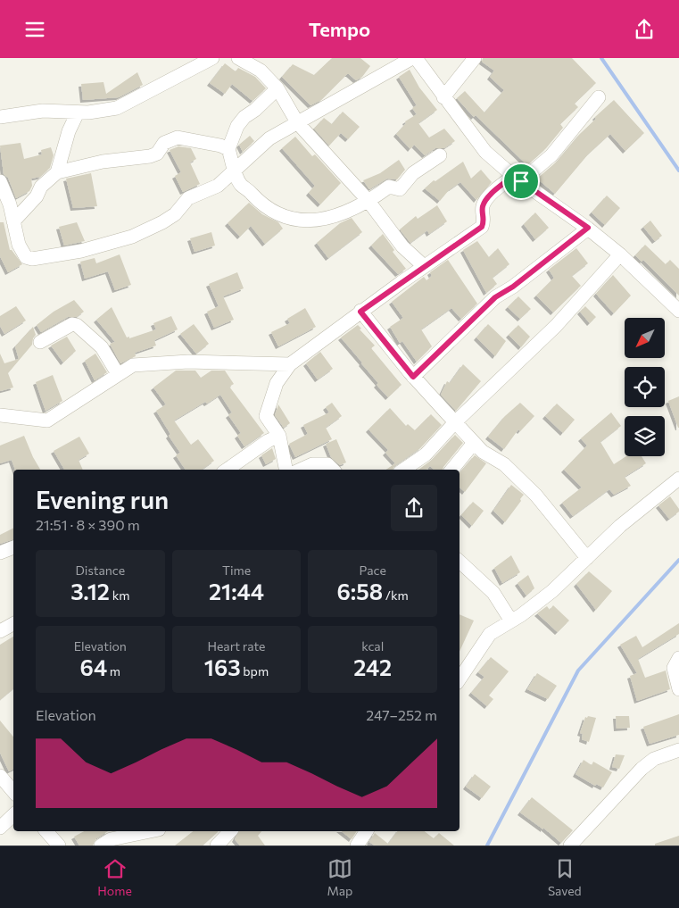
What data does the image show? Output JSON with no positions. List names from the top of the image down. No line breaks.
{"north":"bottom left","page":{"header":"Tempo","heading":["Evening run","21:51 · 8 × 390 m"],"stats":[["Distance","3.12 km"],["Time","21:44"],["Pace","6:58 /km"],["Elevation","64 m"],["Heart rate","163 bpm"],["kcal","242"]],"chart":["Elevation","247–252 m"],"tabs":["Home","Map","Saved"]}}
